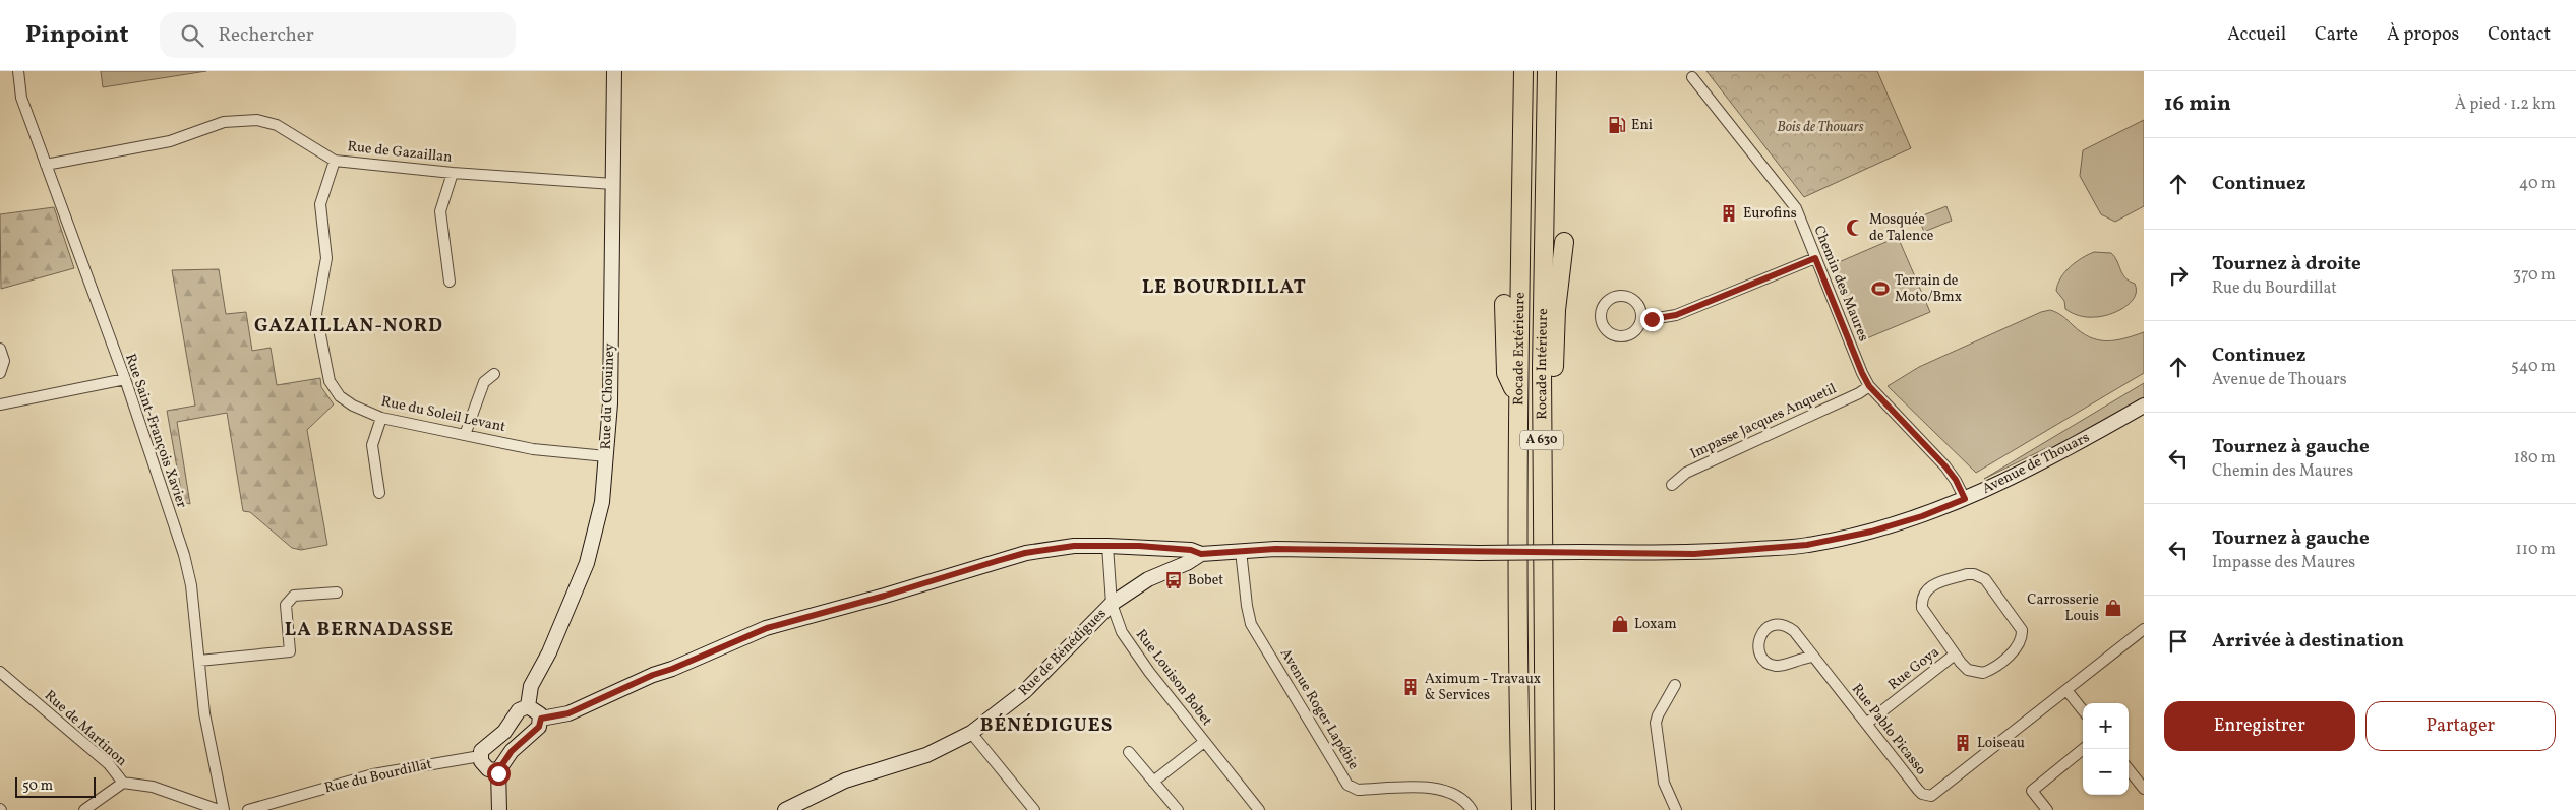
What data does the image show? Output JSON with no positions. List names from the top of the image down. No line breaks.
{"streets":{"highway":["Rocade Extérieure","Rocade Intérieure","A 630"],"street":["Rue de Gazaillan","Chemin des Maures","Rue du Chouiney","Rue du Soleil Levant","Impasse Jacques Anquetil","Rue Saint-François Xavier","Avenue de Thouars","Rue de Bénédigues","Rue Goya","Rue Louison Bobet","Avenue Roger Lapébie","Rue de Martinon","Rue Pablo Picasso","Rue du Bourdillat"]},"crossings":[["Rue de Gazaillan","Rue du Chouiney"],["Rue de Gazaillan","Rue du Soleil Levant"],["Rue de Gazaillan","Rue Saint-François Xavier"],["Chemin des Maures","Impasse Jacques Anquetil"],["Chemin des Maures","Avenue de Thouars"],["Rue du Chouiney","Rue du Soleil Levant"],["Avenue de Thouars","Rue de Bénédigues"],["Avenue de Thouars","Rue Louison Bobet"],["Avenue de Thouars","Avenue Roger Lapébie"],["Rue de Bénédigues","Rue Louison Bobet"],["Rue Goya","Rue Pablo Picasso"]],"districts":["LE BOURDILLAT","GAZAILLAN-NORD","LA BERNADASSE","BÉNÉDIGUES"],"parks":["Bois de Thouars"],"places":{"fuel station":["Eni"],"building":["Eurofins","Aximum - Travaux & Services","Loiseau"],"mosque":["Mosquée de Talence"],"sports":["Terrain de Moto/Bmx"],"bus stop":["Bobet"],"shop":["Carrosserie Louis","Loxam"]},"scale_bar":"50 m","page":{"header":"Pinpoint","search":"Rechercher","nav":["Accueil","Carte","À propos","Contact"],"heading":["16 min","À pied · 1.2 km"],"list":[["Continuez","40 m"],["Tournez à droite","Rue du Bourdillat","370 m"],["Continuez","Avenue de Thouars","540 m"],["Tournez à gauche","Chemin des Maures","180 m"],["Tournez à gauche","Impasse des Maures","110 m"],"Arrivée à destination"],"buttons":["Enregistrer","Partager"],"map_buttons":["+","−"],"scale":"50 m"}}
